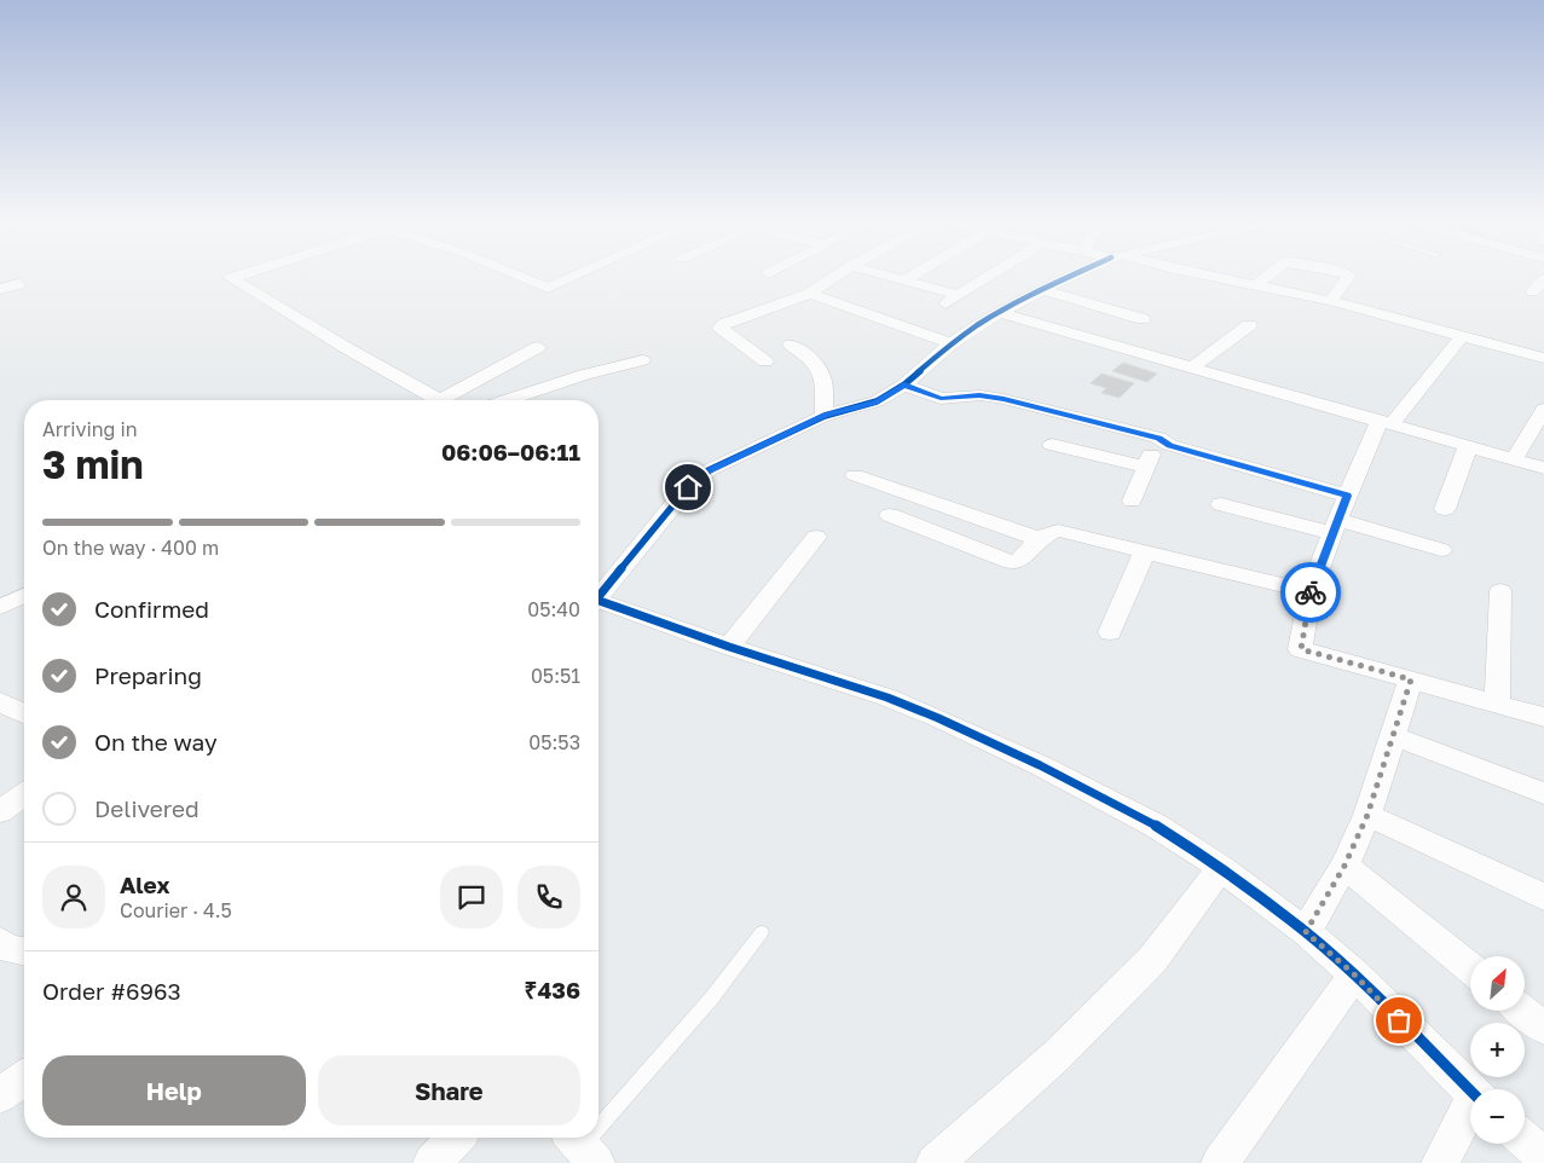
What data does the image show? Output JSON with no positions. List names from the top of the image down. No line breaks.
{"north":"top right","page":{"heading":["3 min","Arriving in","06:06–06:11"],"panel":["Alex","Courier · 4.5","Order #6963","₹436"],"bar":"On the way · 400 m","list":[["Confirmed","05:40"],["Preparing","05:51"],["On the way","05:53"],"Delivered"],"map_buttons":["+","−"],"buttons":["Help","Share"]}}
